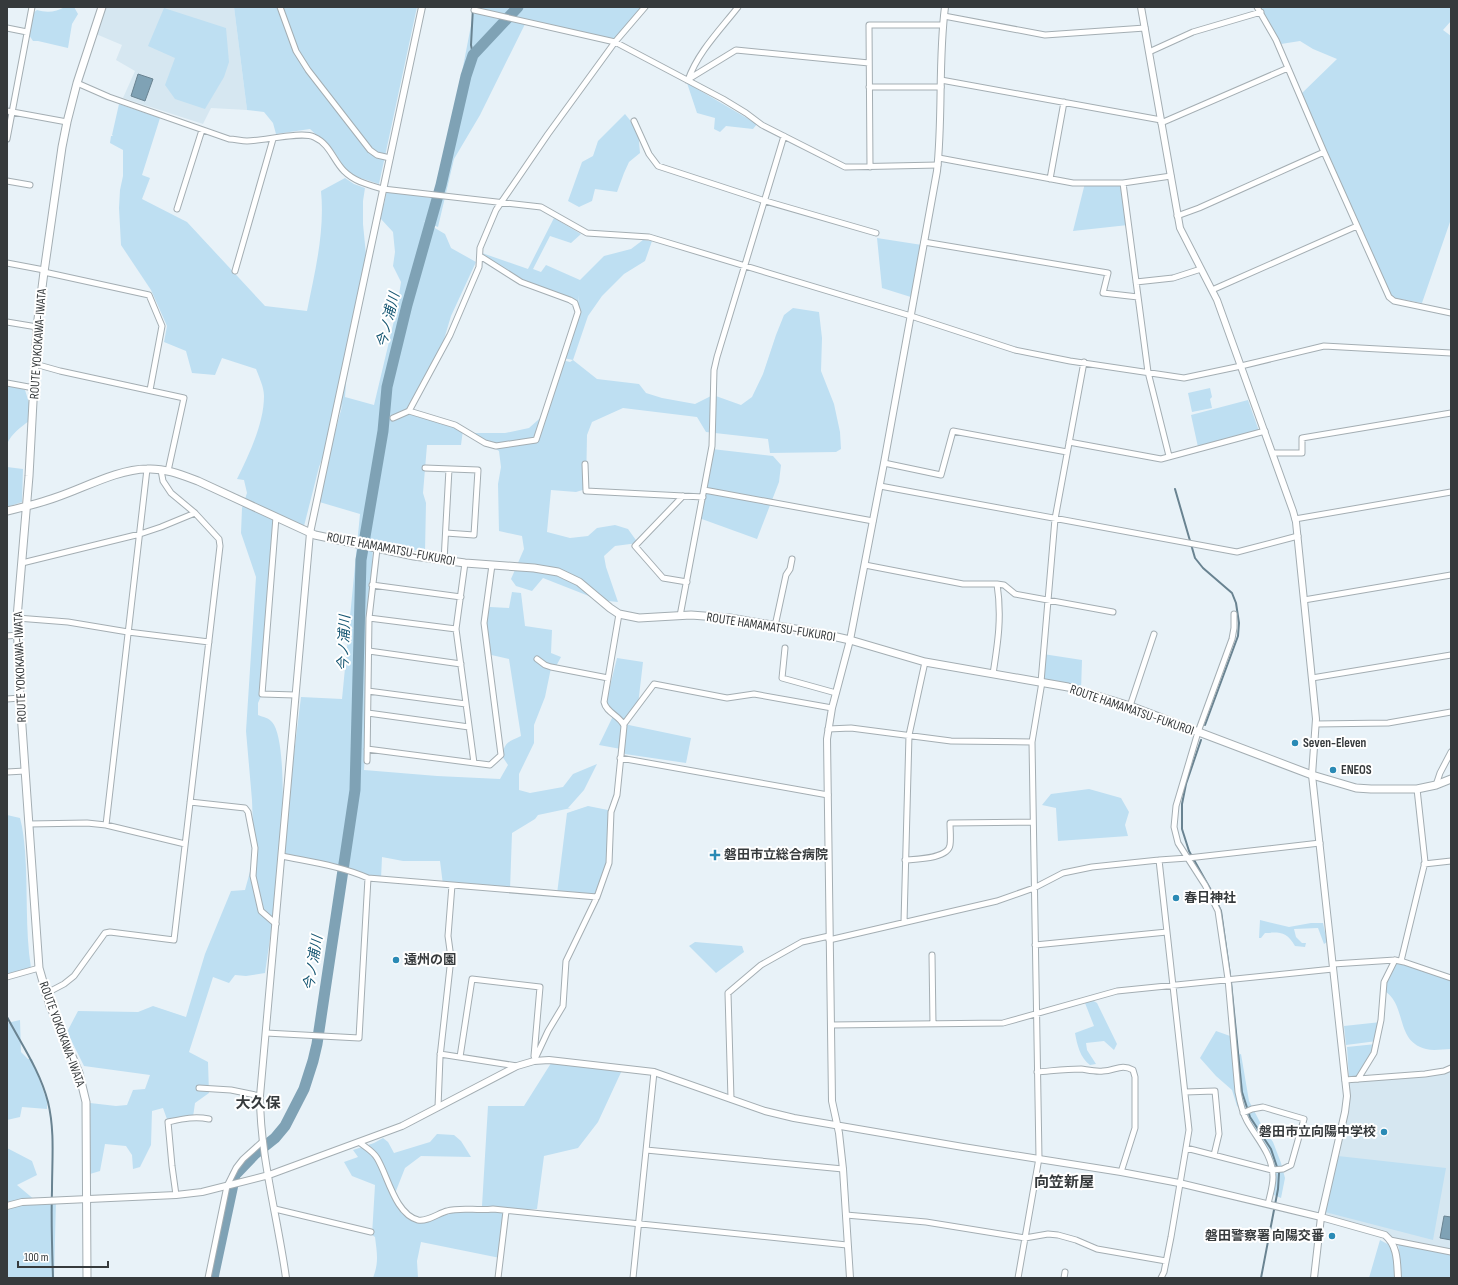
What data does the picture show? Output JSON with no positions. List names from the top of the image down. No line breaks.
{"streets":{"main road":["ROUTE YOKOKAWA-IWATA","ROUTE HAMAMATSU-FUKUROI"]},"crossings":[["ROUTE YOKOKAWA-IWATA","ROUTE HAMAMATSU-FUKUROI"]],"districts":["大久保","向笠新屋"],"water":["今ノ浦川"],"places":{"other":["Seven-Eleven","ENEOS","春日神社","遠州の園","磐田市立向陽中学校","磐田警察署 向陽交番"],"health":["磐田市立総合病院"]},"scale_bar":"100 m"}
